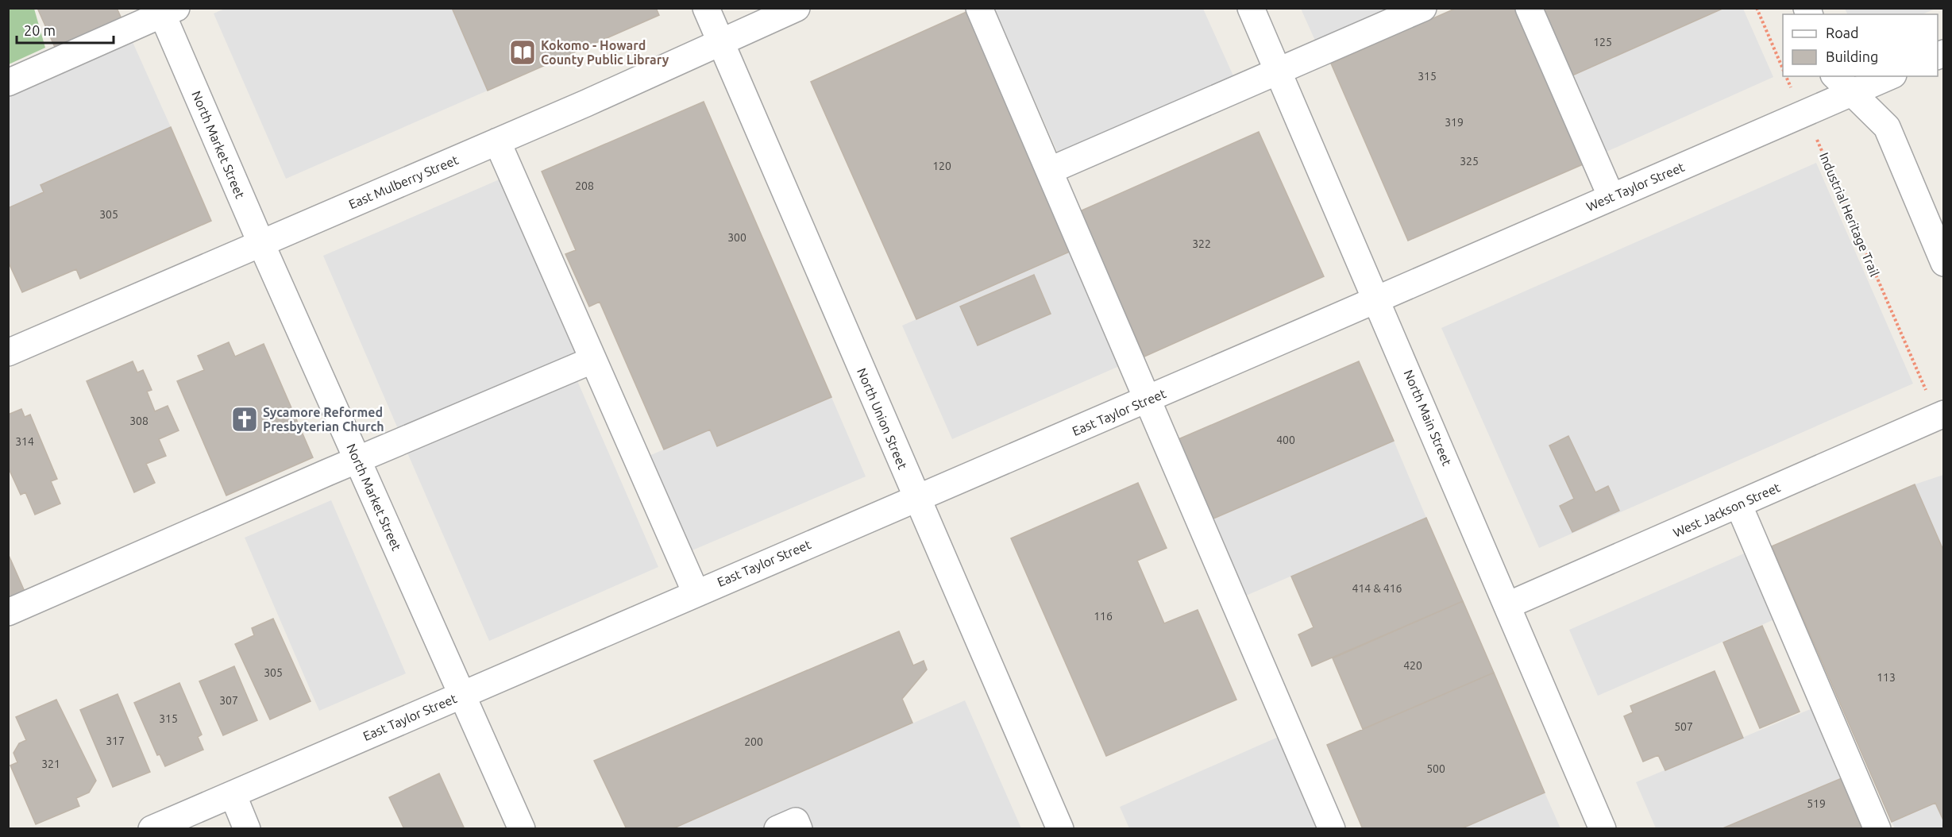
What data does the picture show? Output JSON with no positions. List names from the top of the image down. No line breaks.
{"streets":{"street":["North Market Street","East Mulberry Street","West Taylor Street","East Taylor Street","North Main Street","North Union Street","West Jackson Street"],"path":["Industrial Heritage Trail"]},"crossings":[["North Market Street","East Mulberry Street"],["North Market Street","East Taylor Street"],["East Mulberry Street","North Union Street"],["West Taylor Street","Industrial Heritage Trail"],["West Taylor Street","East Taylor Street"],["West Taylor Street","North Main Street"],["Industrial Heritage Trail","West Jackson Street"],["East Taylor Street","North Main Street"],["East Taylor Street","North Union Street"],["North Main Street","West Jackson Street"]],"places":{"library":["Kokomo - Howard County Public Library"],"church":["Sycamore Reformed Presbyterian Church"]},"house_numbers":["125","315","319","325","120","208","305","300","322","308","400","314","414 & 416","116","420","305","113","307","315","507","317","200","321","500","519"],"legend":["Road","Building"],"scale_bar":"20 m"}
